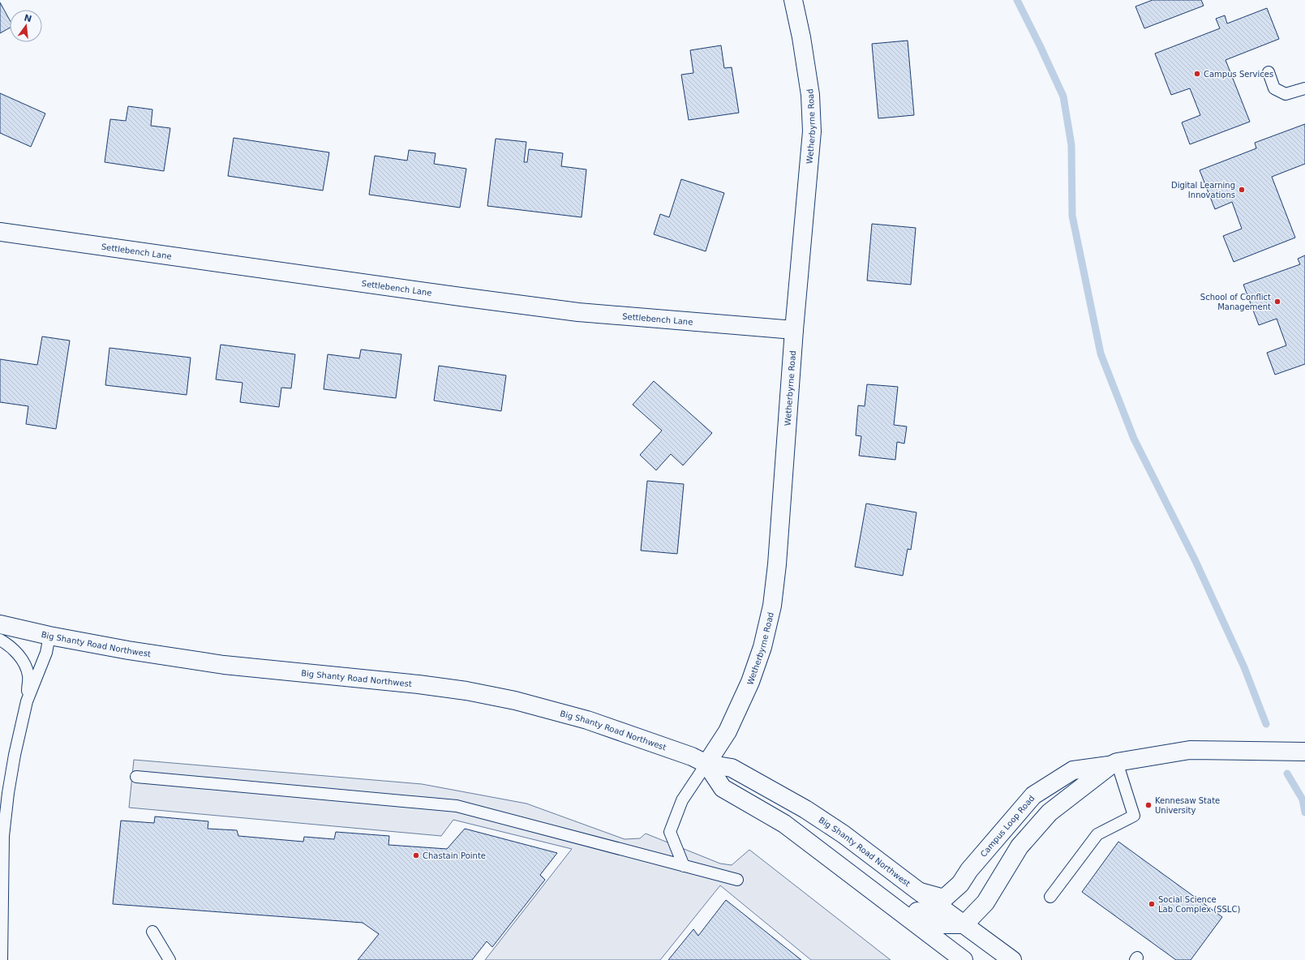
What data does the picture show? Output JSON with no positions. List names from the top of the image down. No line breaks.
{"streets":{"street":["Wetherbyrne Road","Settlebench Lane","Big Shanty Road Northwest","Campus Loop Road"]},"crossings":[["Wetherbyrne Road","Settlebench Lane"],["Wetherbyrne Road","Big Shanty Road Northwest"],["Big Shanty Road Northwest","Campus Loop Road"]],"places":["Campus Services","Digital Learning Innovations","School of Conflict Management","Kennesaw State University","Chastain Pointe","Social Science Lab Complex (SSLC)"],"north":"top"}
